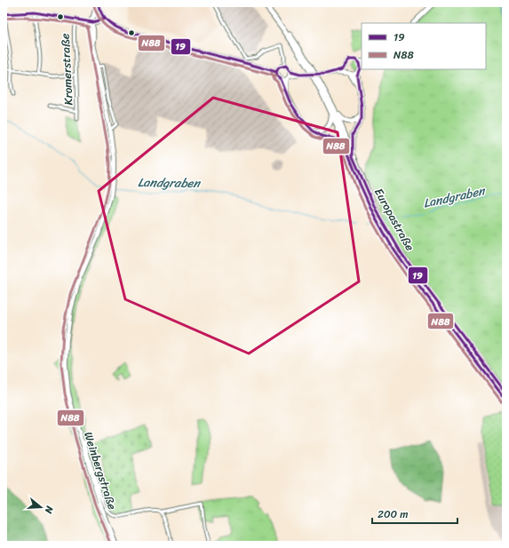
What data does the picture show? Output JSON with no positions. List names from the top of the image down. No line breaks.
{"streets":{"main road":["Europastraße"],"street":["Kromerstraße","Weinbergstraße"]},"water":["Landgraben"],"lines":["transit line 19","transit line N88"],"legend":["19","N88"],"scale_bar":"200 m","north":"right"}
